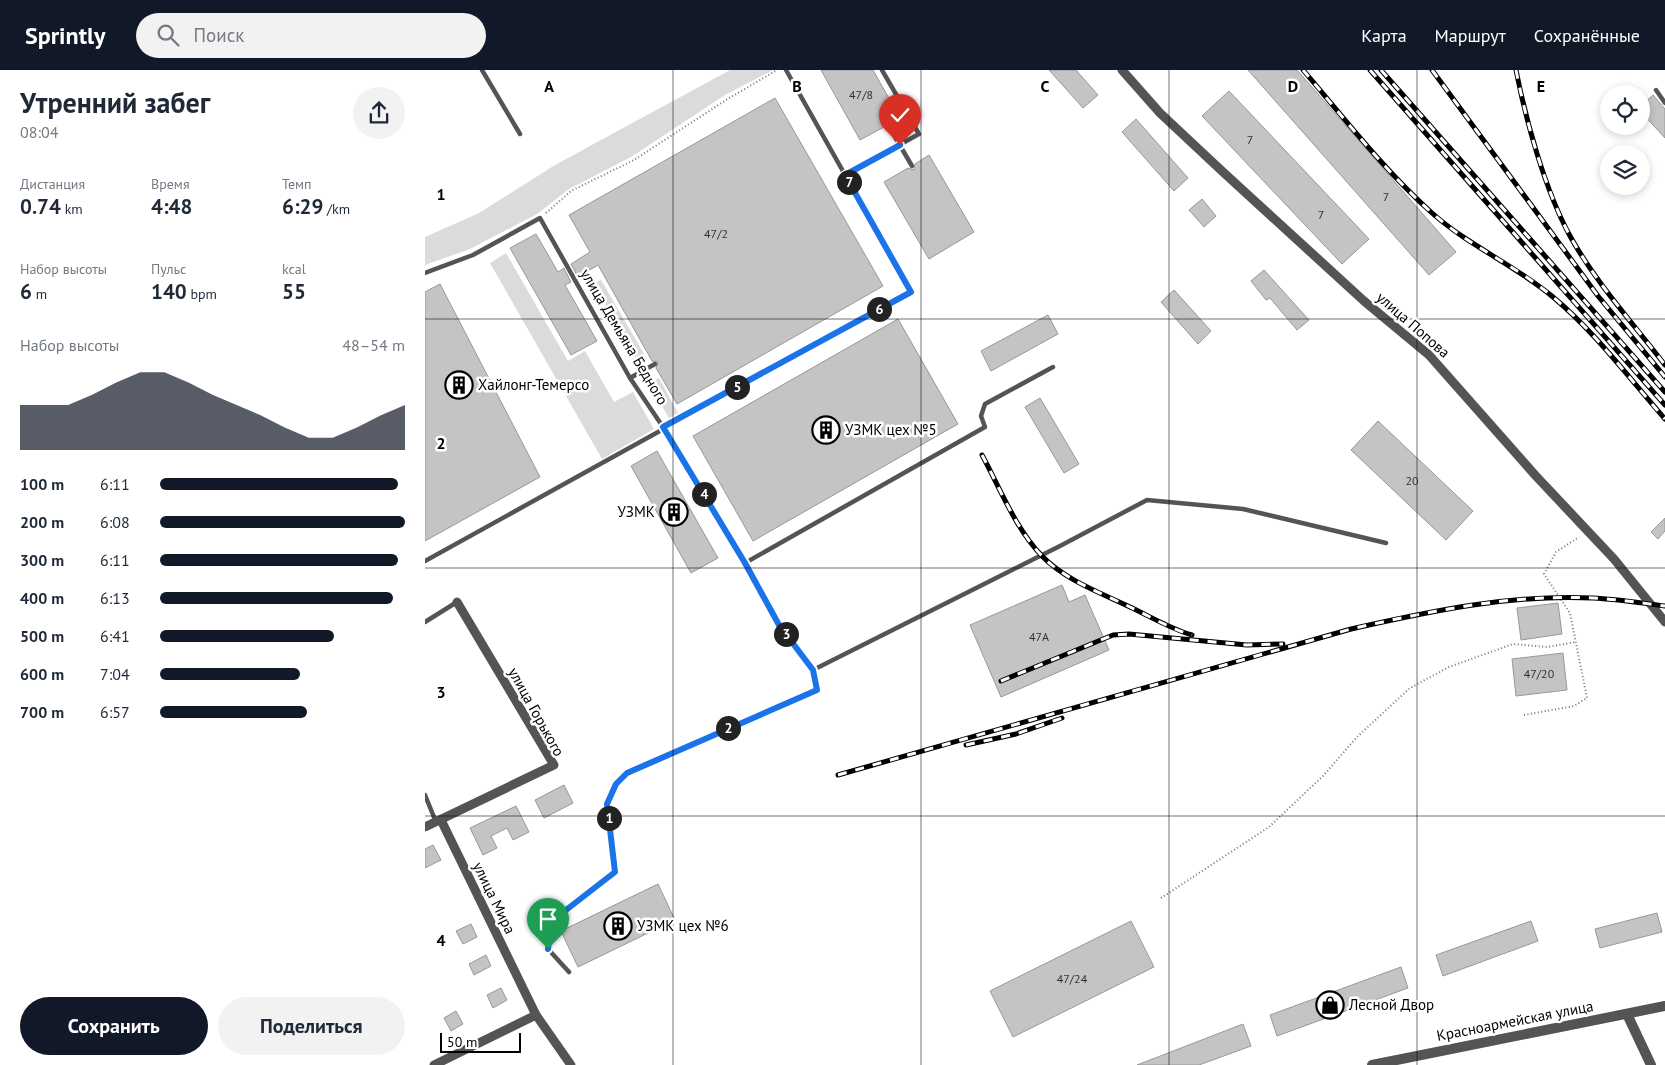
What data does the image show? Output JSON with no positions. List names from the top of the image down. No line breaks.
{"streets":{"street":["улица Попова","улица Горького","улица Мира","Красноармейская улица"],"lane":["улица Демьяна Бедного"]},"crossings":[["улица Горького","улица Мира"]],"places":{"building":["Хайлонг-Темерсо","УЗМК цех №5","УЗМК","УЗМК цех №6"],"shop":["Лесной Двор"]},"house_numbers":["47/8","7","7","7","47/2","20","47А","47/20","47/24"],"scale_bar":"50 m","page":{"header":"Sprintly","search":"Поиск","nav":["Карта","Маршрут","Сохранённые"],"heading":["Утренний забег","08:04"],"stats":[["Дистанция","0.74 km"],["Время","4:48"],["Темп","6:29 /km"],["Набор высоты","6 m"],["Пульс","140 bpm"],["kcal","55"]],"pins":["7","6","5","4","3","2","1"],"chart":["Набор высоты","48–54 m"],"list":[{"name":"100 m","note":"6:11"},{"name":"200 m","note":"6:08"},{"name":"300 m","note":"6:11"},{"name":"400 m","note":"6:13"},{"name":"500 m","note":"6:41"},{"name":"600 m","note":"7:04"},{"name":"700 m","note":"6:57"}],"buttons":["Сохранить","Поделиться"],"scale":"50 m"},"grid":{"columns":["A","B","C","D","E"],"rows":["1","2","3","4"]}}
